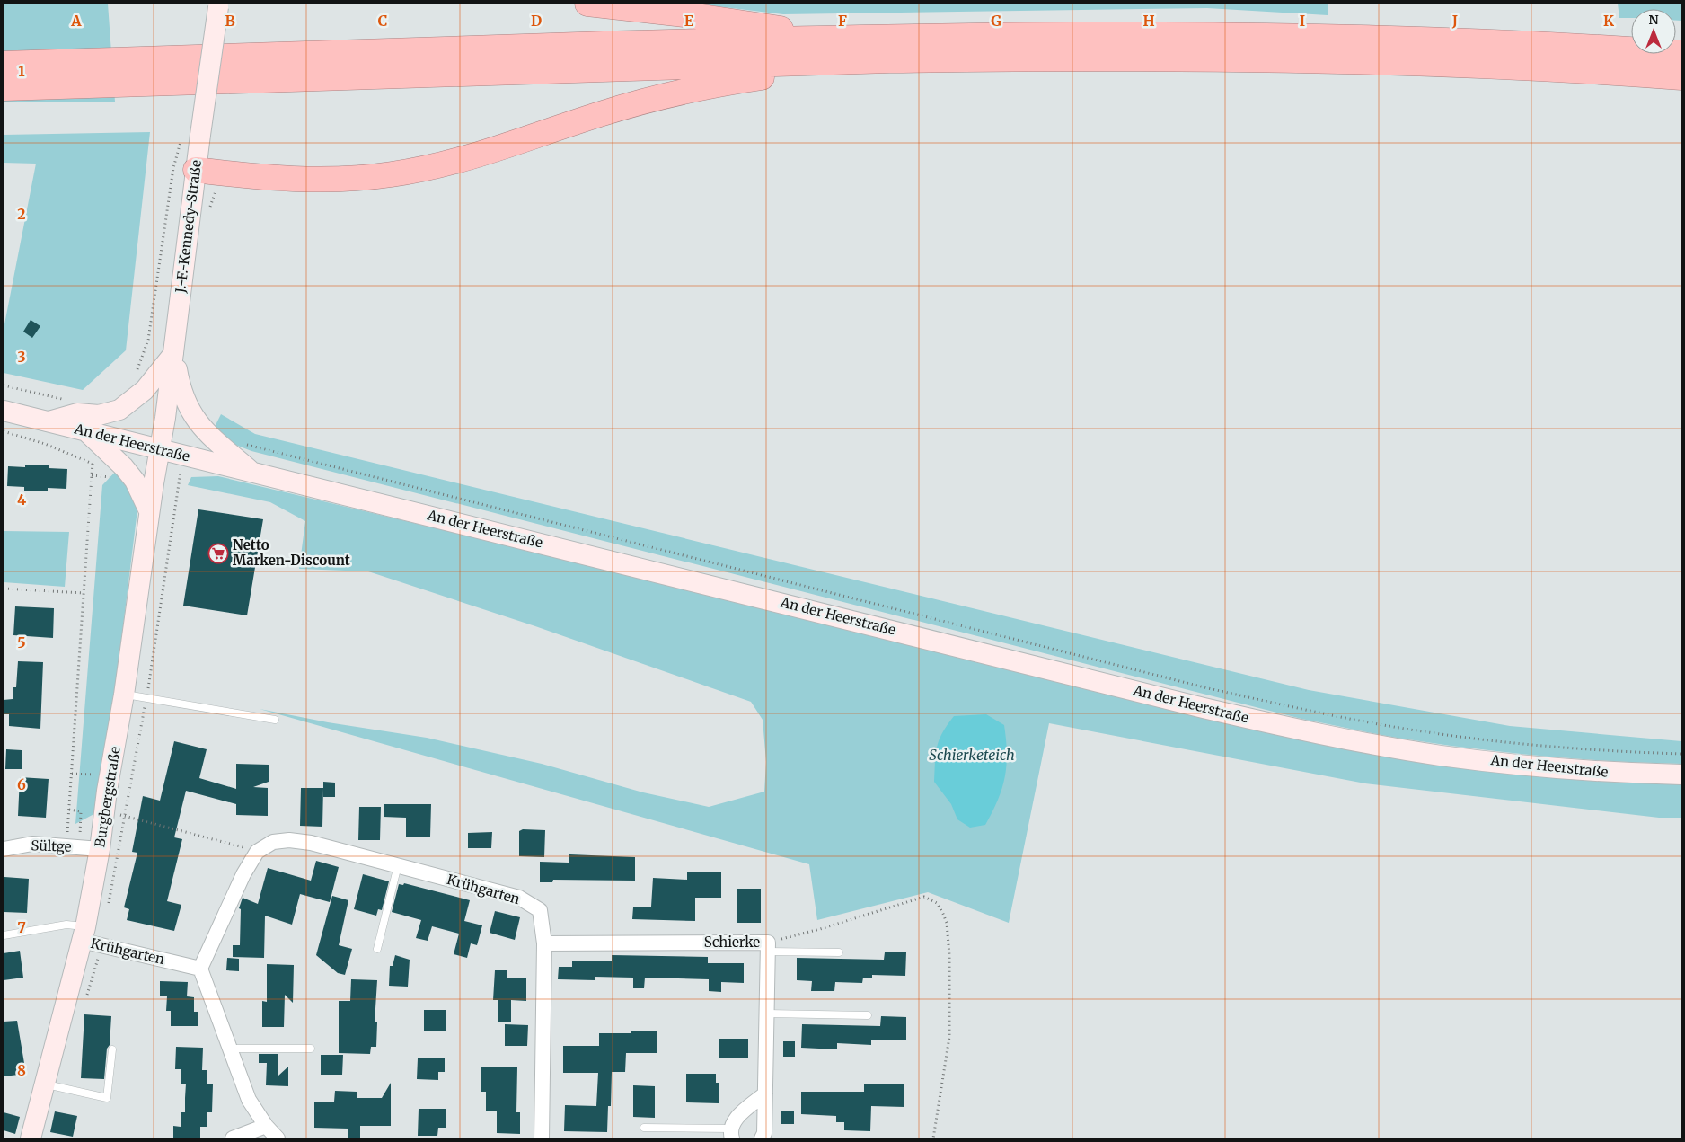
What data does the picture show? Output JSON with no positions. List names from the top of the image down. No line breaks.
{"streets":{"street":["J.-F.-Kennedy-Straße","An der Heerstraße","Burgbergstraße","Sültge","Krühgarten","Schierke"]},"crossings":[["J.-F.-Kennedy-Straße","An der Heerstraße"],["J.-F.-Kennedy-Straße","Burgbergstraße"],["An der Heerstraße","Burgbergstraße"],["Burgbergstraße","Sültge"],["Burgbergstraße","Krühgarten"],["Krühgarten","Schierke"]],"water":["Schierketeich"],"places":{"supermarket":["Netto Marken-Discount"]},"north":"top","grid":{"columns":["A","B","C","D","E","F","G","H","I","J","K"],"rows":["1","2","3","4","5","6","7","8"]}}
